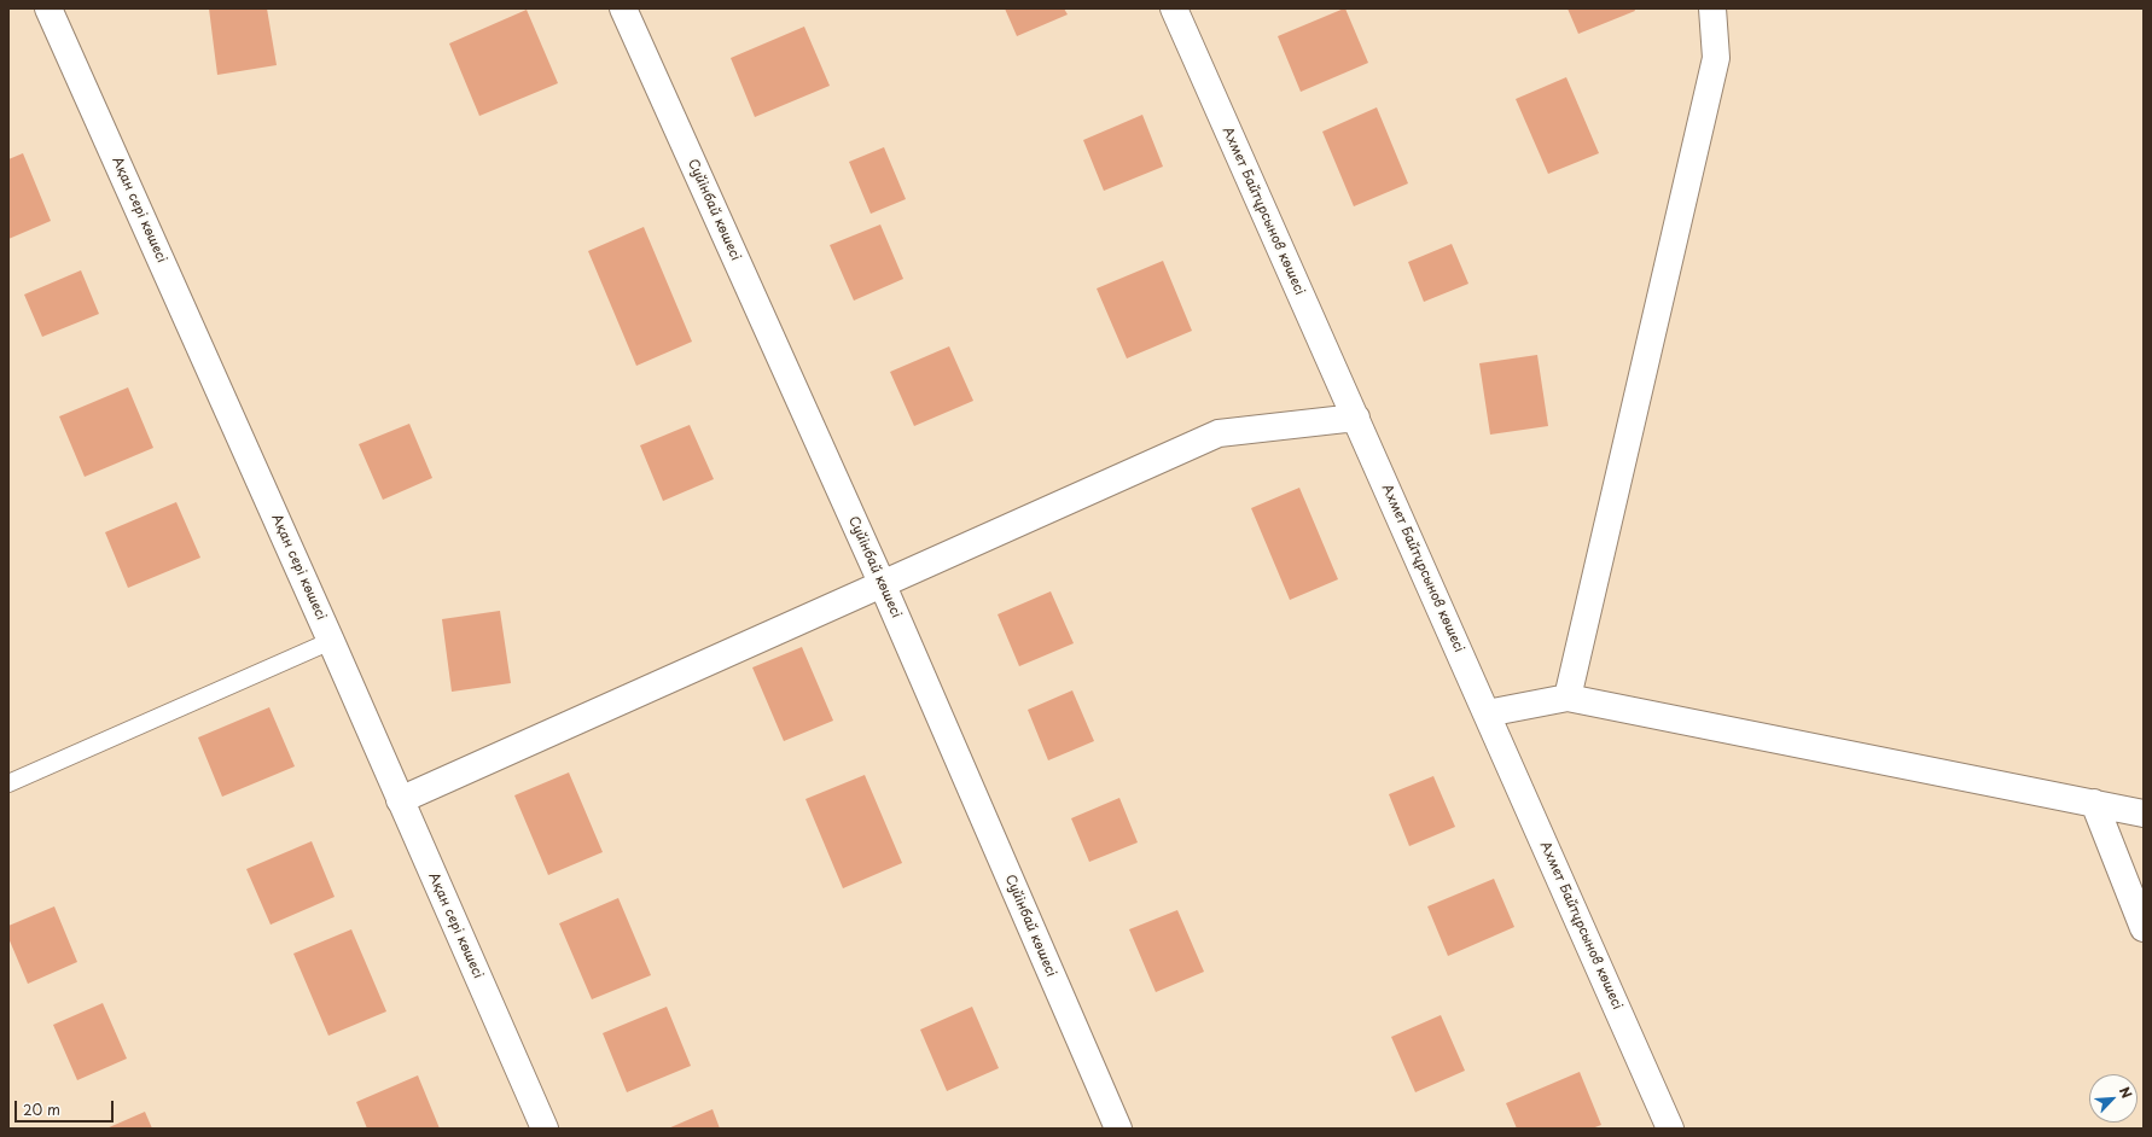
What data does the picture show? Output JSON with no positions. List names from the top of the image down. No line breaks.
{"streets":{"street":["Ақан сері көшесі","Суйінбай көшесі","Ахмет Байтұрсынов көшесі"]},"scale_bar":"20 m","north":"top right"}
